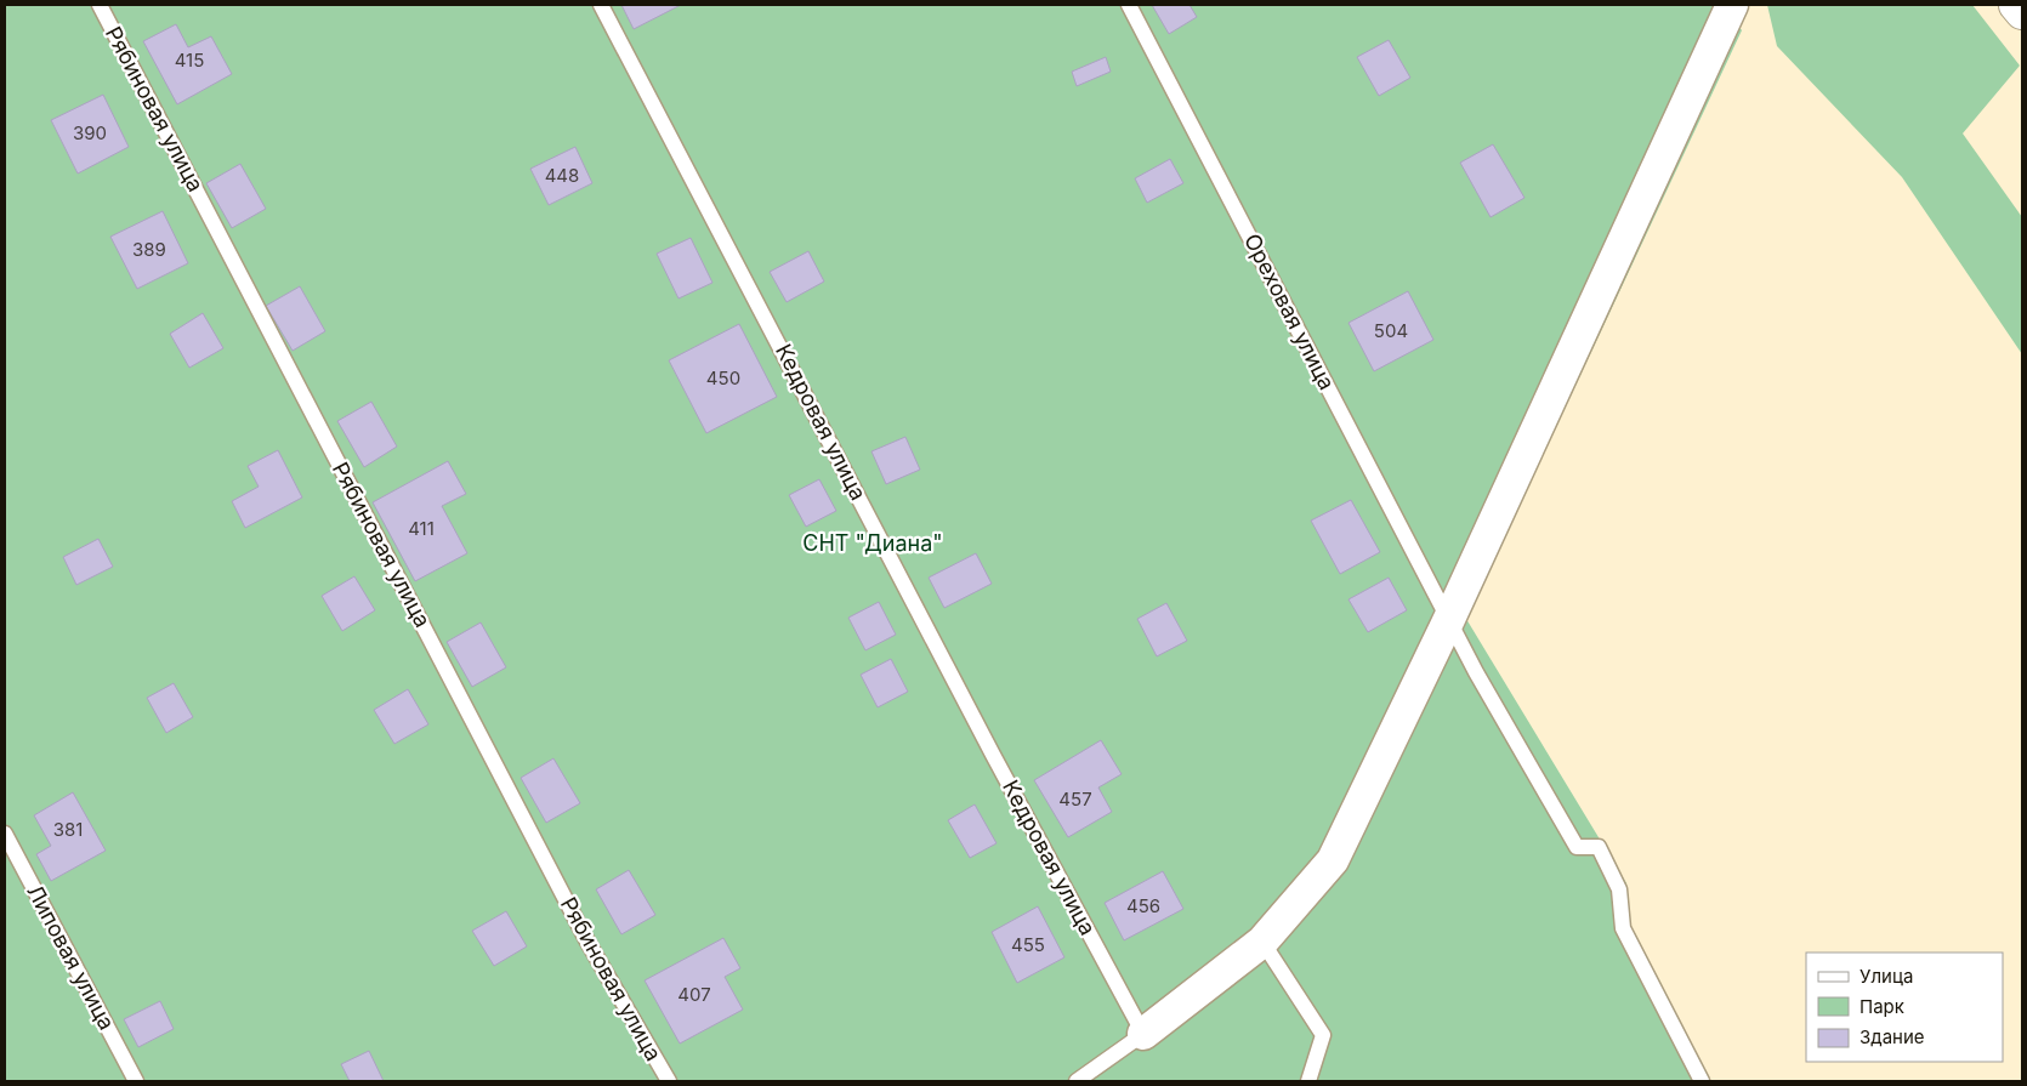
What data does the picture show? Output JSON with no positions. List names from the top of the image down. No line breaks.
{"streets":{"lane":["Рябиновая улица","Ореховая улица","Кедровая улица","Липовая улица"]},"parks":["СНТ \"Диана\""],"house_numbers":["415","390","448","389","504","450","411","457","381","456","455","407"],"legend":["Улица","Парк","Здание"]}
